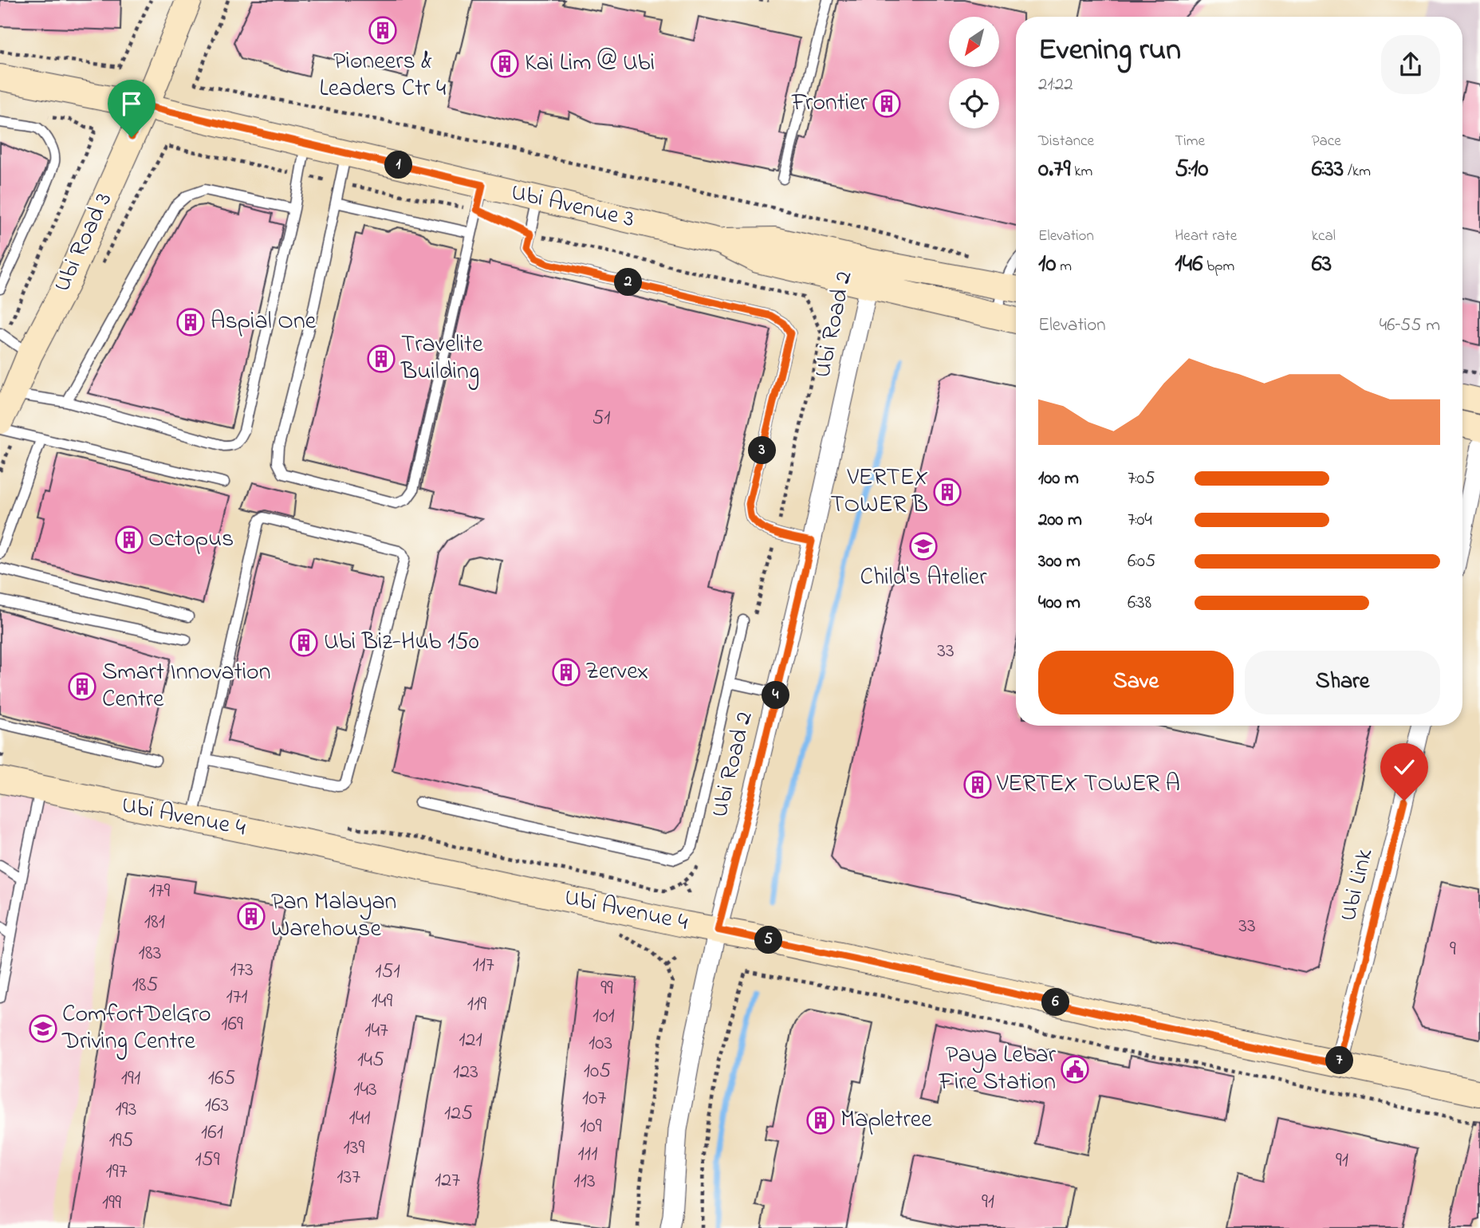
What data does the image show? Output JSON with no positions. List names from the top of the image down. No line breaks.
{"streets":{"street":["Ubi Avenue 3","Ubi Road 3","Ubi Road 2","Ubi Avenue 4","Ubi Link"]},"crossings":[["Ubi Avenue 3","Ubi Road 3"],["Ubi Avenue 3","Ubi Road 2"],["Ubi Road 2","Ubi Avenue 4"],["Ubi Avenue 4","Ubi Link"]],"places":{"building":["Pioneers & Leaders Ctr 4","Kai Lim @ Ubi","Frontier","Aspial One","Travelite Building","VERTEX TOWER B","Octopus","Ubi Biz-Hub 150","Zervex","Smart Innovation Centre","VERTEX TOWER A","Pan Malayan Warehouse","Mapletree"],"school or university":["Child's Atelier","ComfortDelGro Driving Centre"],"public building":["Paya Lebar Fire Station"]},"house_numbers":["51","33","179","181","33","9","183","117","173","151","185","99","171","149","119","101","169","147","121","103","145","105","123","191","165","143","107","163","193","125","141","109","161","195","139","111","159","91","197","137","127","113","91","199"],"north":"bottom left","page":{"heading":["Evening run","21:22"],"stats":[["Distance","0.79 km"],["Time","5:10"],["Pace","6:33 /km"],["Elevation","10 m"],["Heart rate","146 bpm"],["kcal","63"]],"pins":["1","2","3","4","5","6","7"],"chart":["Elevation","46–55 m"],"list":[{"name":"100 m","note":"7:05"},{"name":"200 m","note":"7:04"},{"name":"300 m","note":"6:05"},{"name":"400 m","note":"6:38"}],"buttons":["Save","Share"]}}
